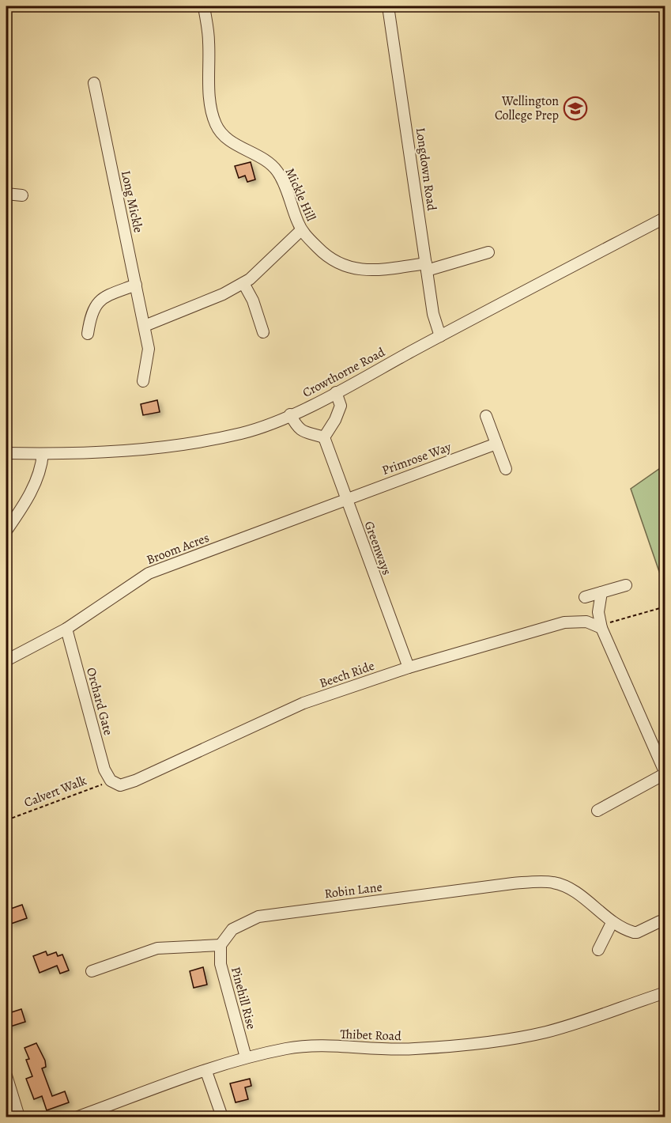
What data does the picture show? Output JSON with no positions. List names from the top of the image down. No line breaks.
{"streets":{"street":["Longdown Road","Mickle Hill","Long Mickle","Crowthorne Road","Primrose Way","Greenways","Broom Acres","Beech Ride","Orchard Gate","Robin Lane","Pinehill Rise","Thibet Road"],"path":["Calvert Walk"]},"crossings":[["Longdown Road","Mickle Hill"],["Longdown Road","Crowthorne Road"],["Primrose Way","Greenways"],["Primrose Way","Broom Acres"],["Greenways","Broom Acres"],["Greenways","Beech Ride"],["Broom Acres","Orchard Gate"],["Beech Ride","Orchard Gate"],["Beech Ride","Calvert Walk"],["Orchard Gate","Calvert Walk"],["Robin Lane","Pinehill Rise"],["Pinehill Rise","Thibet Road"]],"places":{"school or university":["Wellington College Prep"]}}
